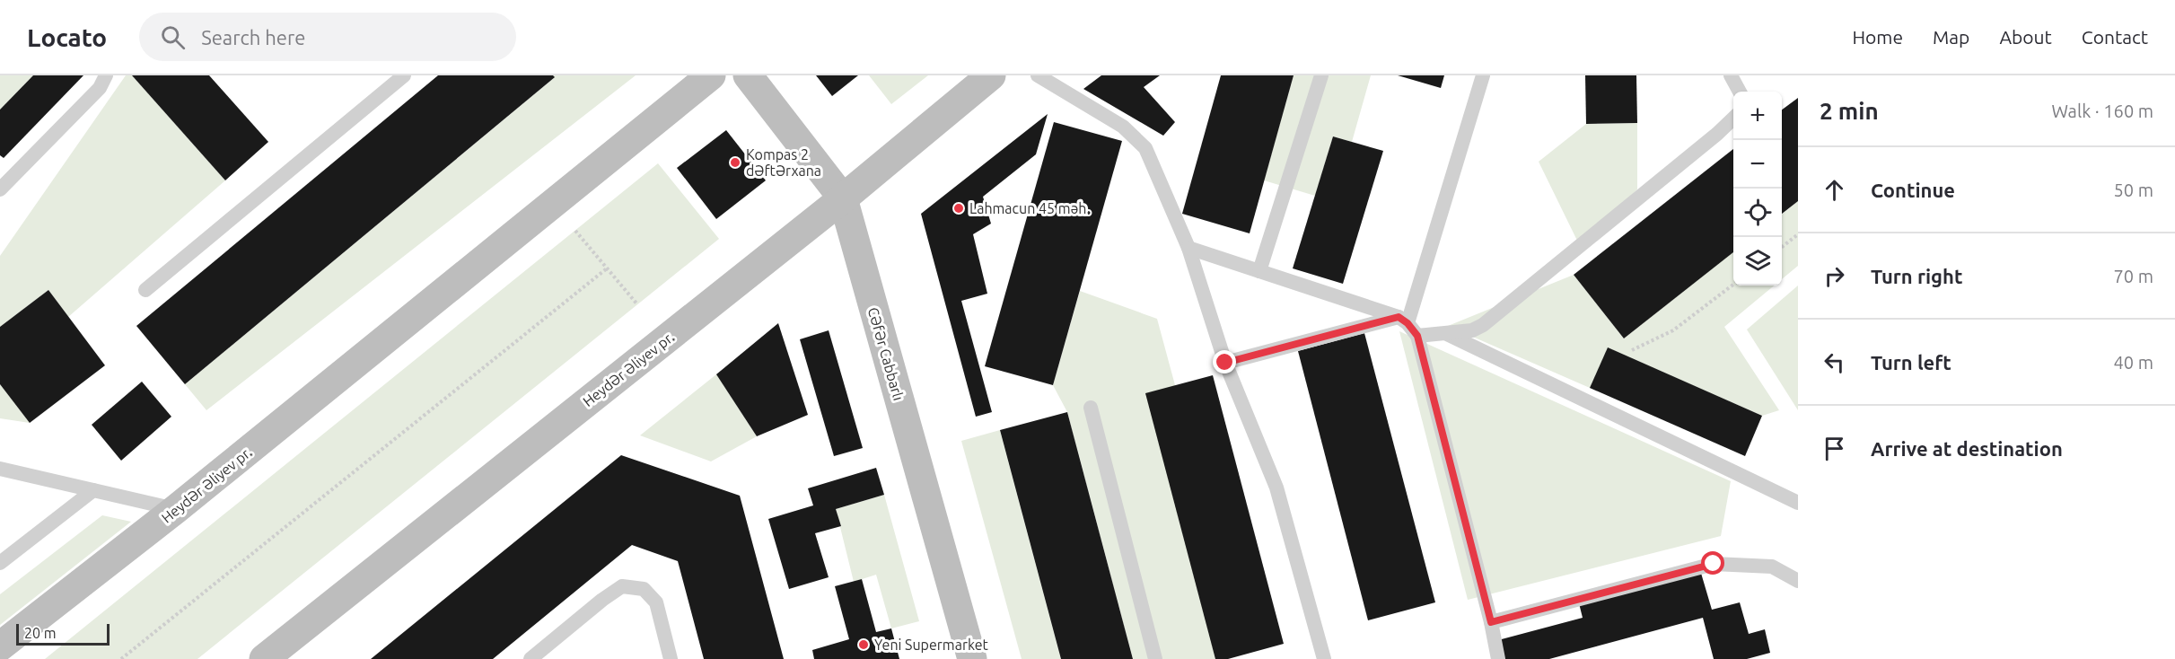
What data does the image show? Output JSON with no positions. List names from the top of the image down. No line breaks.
{"streets":{"main road":["Cəfər Cabbarlı","Heydər Əliyev pr."]},"crossings":[["Cəfər Cabbarlı","Heydər Əliyev pr."]],"places":["Kompas 2 dəftərxana","Lahmacun 45 mәh.","Yeni Supermarket"],"scale_bar":"20 m","page":{"header":"Locato","search":"Search here","nav":["Home","Map","About","Contact"],"heading":["2 min","Walk · 160 m"],"map_buttons":["+","−"],"list":[["Continue","50 m"],["Turn right","70 m"],["Turn left","40 m"],"Arrive at destination"],"scale":"20 m"}}
